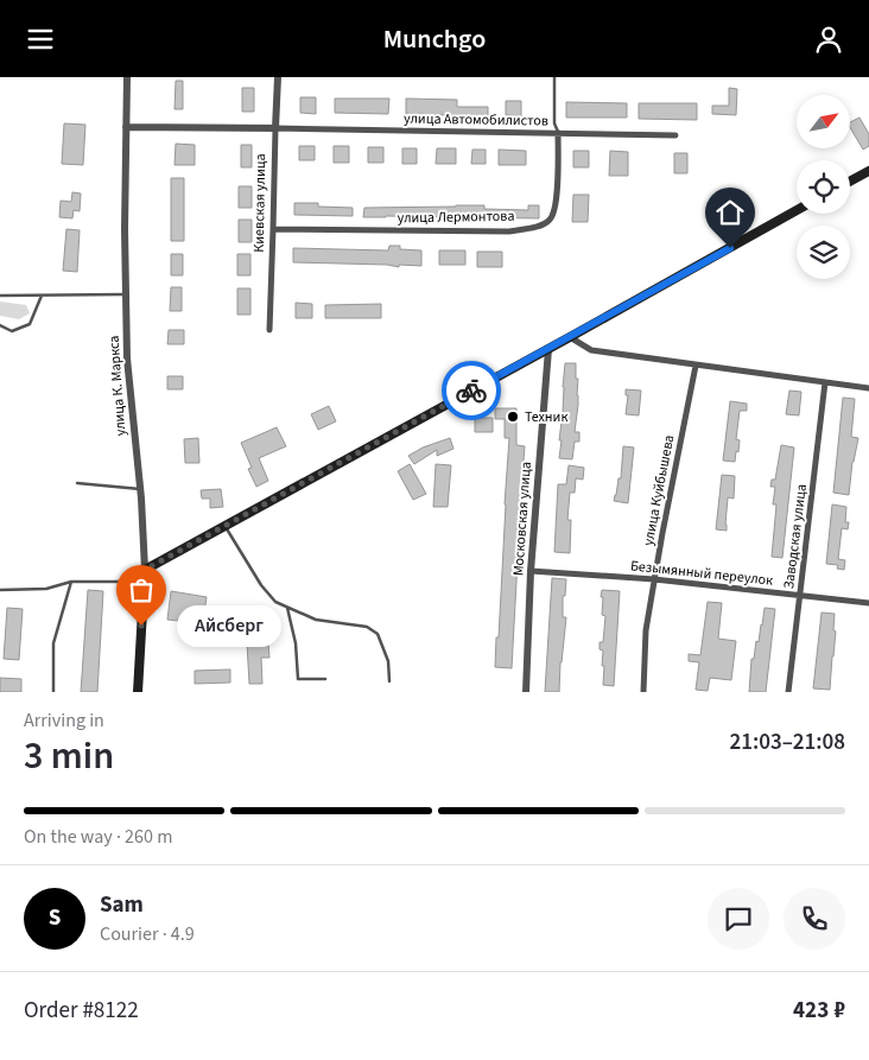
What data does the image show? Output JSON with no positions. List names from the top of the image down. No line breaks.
{"streets":{"main road":["улица К. Маркса"],"street":["улица Автомобилистов","Киевская улица","улица Лермонтова","улица Куйбышева","Московская улица","Заводская улица","Безымянный переулок"]},"crossings":[["улица Автомобилистов","Киевская улица"],["улица Автомобилистов","улица Лермонтова"],["Киевская улица","улица Лермонтова"],["улица Куйбышева","Безымянный переулок"],["Московская улица","Безымянный переулок"],["Заводская улица","Безымянный переулок"]],"places":["Техник","Айсберг"],"north":"top right","page":{"header":"Munchgo","bubble":"Айсберг","heading":["3 min","Arriving in","21:03–21:08"],"panel":["Sam","Courier · 4.9","Order #8122","423 ₽"],"bar":"On the way · 260 m","round":"S"}}
